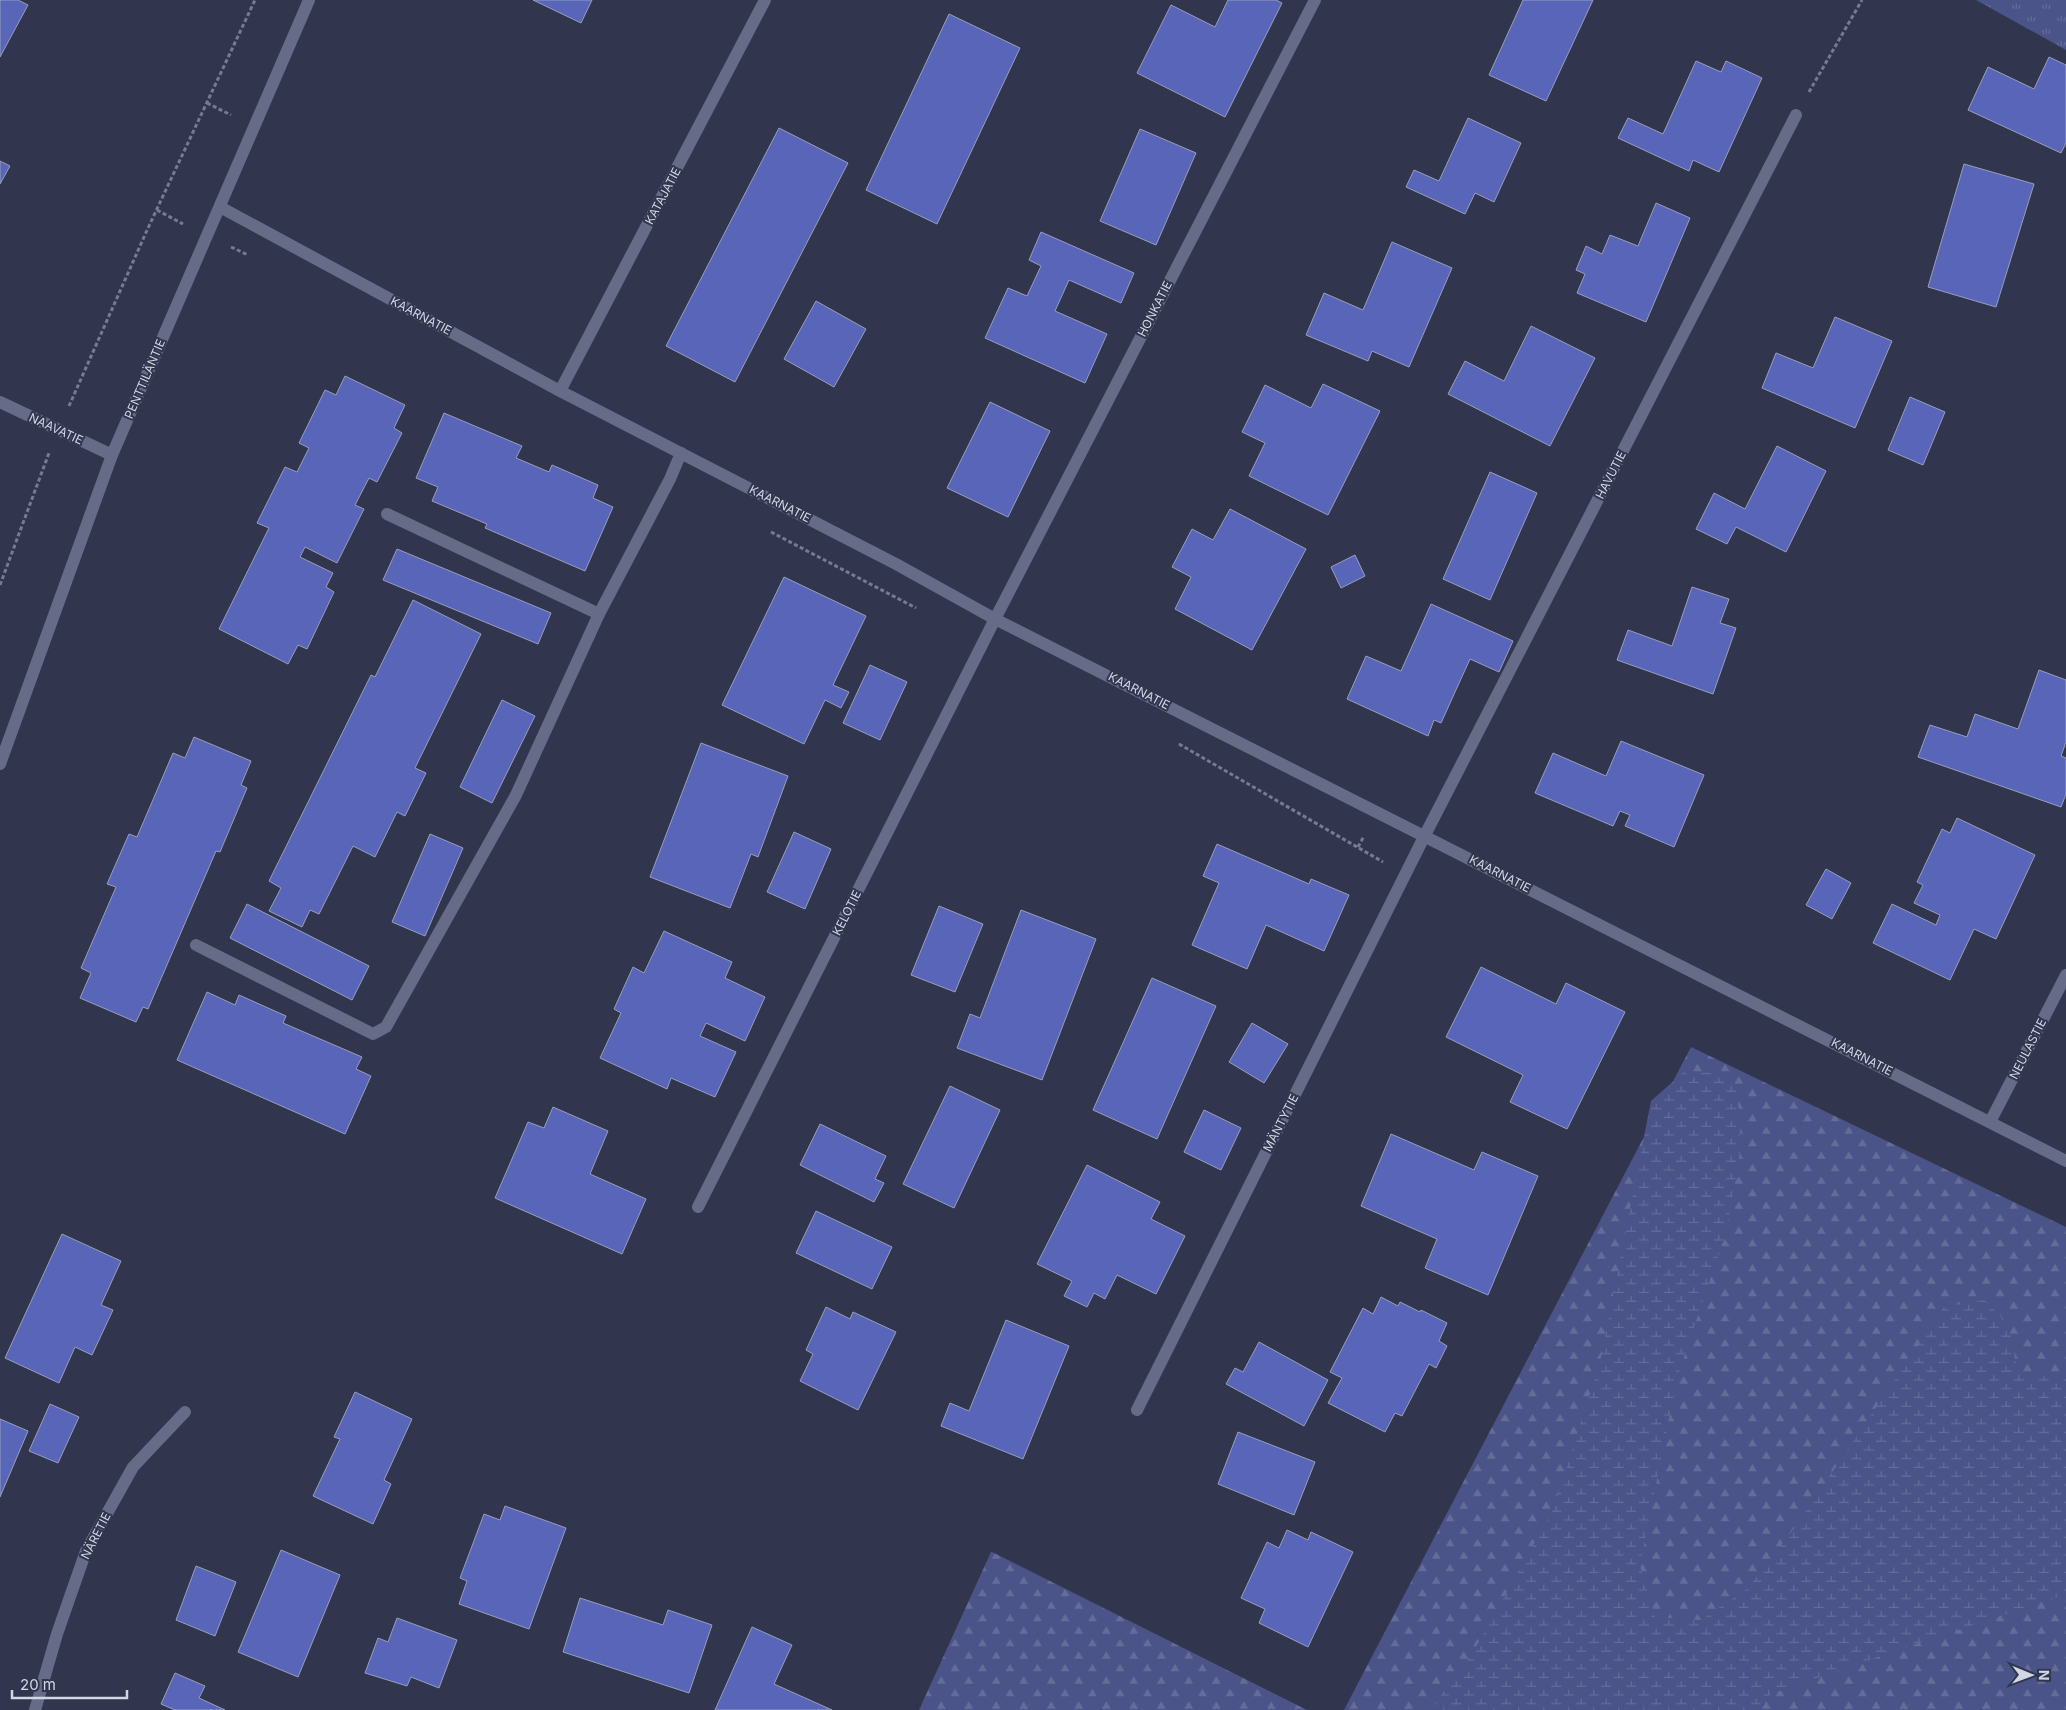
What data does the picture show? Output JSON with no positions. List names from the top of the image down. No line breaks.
{"streets":{"street":["KATAJATIE","HONKATIE","KAARNATIE","PENTTILÄNTIE","NAAVATIE","HAVUTIE","KELOTIE","NEULASTIE","MÄNTYTIE","NÄRETIE"]},"crossings":[["KATAJATIE","KAARNATIE"],["HONKATIE","KAARNATIE"],["HONKATIE","KELOTIE"],["KAARNATIE","PENTTILÄNTIE"],["KAARNATIE","HAVUTIE"],["KAARNATIE","KELOTIE"],["KAARNATIE","NEULASTIE"],["KAARNATIE","MÄNTYTIE"],["PENTTILÄNTIE","NAAVATIE"],["HAVUTIE","MÄNTYTIE"]],"scale_bar":"20 m","north":"right"}
